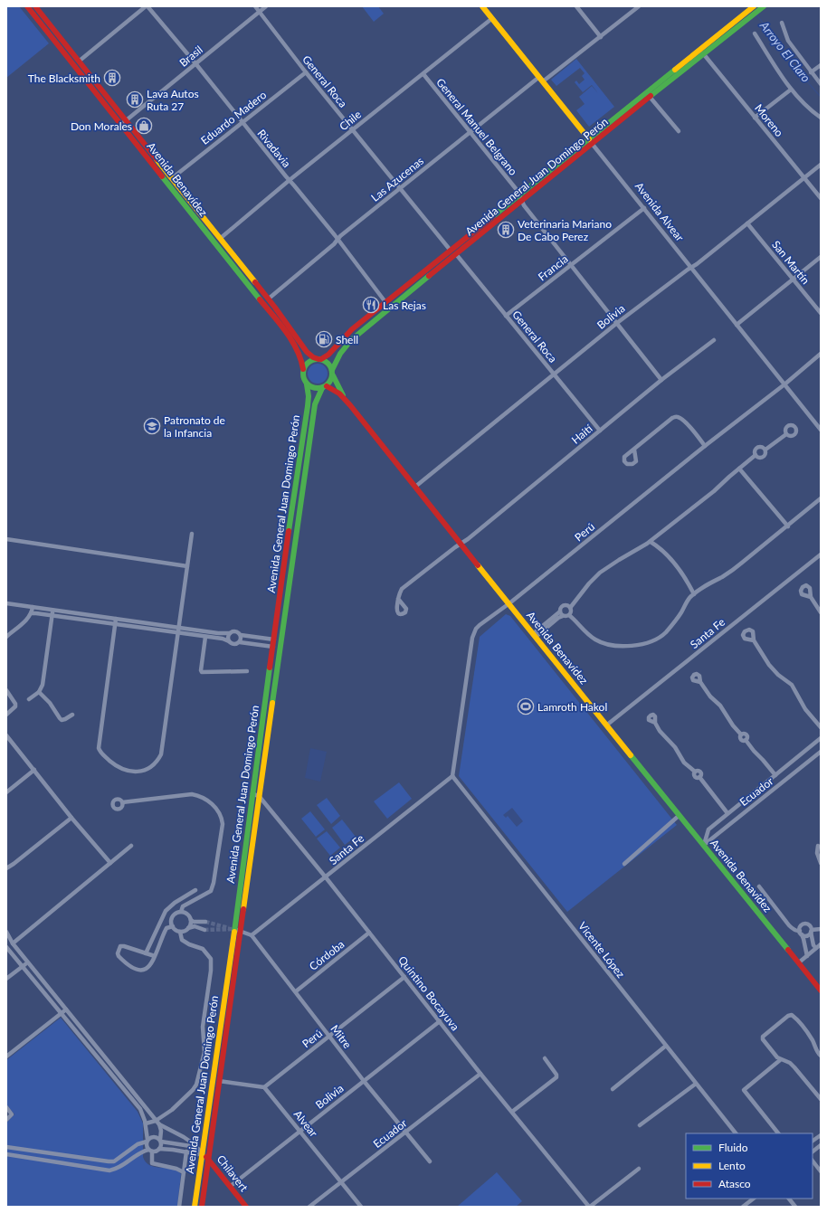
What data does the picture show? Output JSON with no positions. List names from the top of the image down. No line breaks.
{"streets":{"main road":["Avenida General Juan Domingo Perón","Avenida Benavídez","Avenida Alvear","Chilavert"],"street":["Brasil","General Roca","Eduardo Madero","Chile","Moreno","General Manuel Belgrano","Rivadavia","Las Azucenas","San Martín","Francia","Bolivia","Haití","Perú","Santa Fe","Ecuador","Vicente López","Córdoba","Quintino Bocayuva","Mitre","Alvear"]},"crossings":[["Brasil","General Roca"],["Brasil","Rivadavia"],["Brasil","Avenida Benavídez"],["General Roca","Eduardo Madero"],["General Roca","Chile"],["General Roca","Avenida General Juan Domingo Perón"],["General Roca","Las Azucenas"],["General Roca","Francia"],["General Roca","Bolivia"],["General Roca","Haití"],["Eduardo Madero","Rivadavia"],["Eduardo Madero","Avenida Benavídez"],["Chile","General Manuel Belgrano"],["Chile","Rivadavia"],["Chile","Avenida Benavídez"],["Chile","Avenida Alvear"],["Moreno","Avenida General Juan Domingo Perón"],["Moreno","Bolivia"],["General Manuel Belgrano","Avenida General Juan Domingo Perón"],["General Manuel Belgrano","Las Azucenas"],["General Manuel Belgrano","Francia"],["General Manuel Belgrano","Bolivia"],["General Manuel Belgrano","Haití"],["Rivadavia","Avenida General Juan Domingo Perón"],["Rivadavia","Las Azucenas"],["Avenida General Juan Domingo Perón","Avenida Benavídez"],["Avenida General Juan Domingo Perón","Avenida Alvear"],["Avenida General Juan Domingo Perón","Quintino Bocayuva"],["Avenida General Juan Domingo Perón","Chilavert"],["Avenida Benavídez","Las Azucenas"],["Avenida Benavídez","Bolivia"],["Avenida Benavídez","Haití"],["Avenida Benavídez","Perú"],["Avenida Benavídez","Santa Fe"],["Avenida Benavídez","Ecuador"],["Las Azucenas","Avenida Alvear"],["Avenida Alvear","Francia"],["Avenida Alvear","Bolivia"],["Avenida Alvear","Perú"],["San Martín","Bolivia"],["Bolivia","Quintino Bocayuva"],["Bolivia","Mitre"],["Bolivia","Alvear"],["Bolivia","Chilavert"],["Perú","Santa Fe"],["Perú","Vicente López"],["Perú","Quintino Bocayuva"],["Perú","Mitre"],["Perú","Alvear"],["Santa Fe","Vicente López"],["Santa Fe","Quintino Bocayuva"],["Santa Fe","Mitre"],["Ecuador","Quintino Bocayuva"],["Ecuador","Mitre"],["Ecuador","Alvear"],["Córdoba","Quintino Bocayuva"],["Córdoba","Mitre"]],"water":["Arroyo El Claro"],"places":{"building":["The Blacksmith","Lava Autos Ruta 27","Veterinaria Mariano De Cabo Perez"],"shop":["Don Morales"],"restaurant":["Las Rejas"],"fuel station":["Shell"],"school or university":["Patronato de la Infancia"],"sports":["Lamroth Hakol"]},"legend":["Fluido","Lento","Atasco"]}
